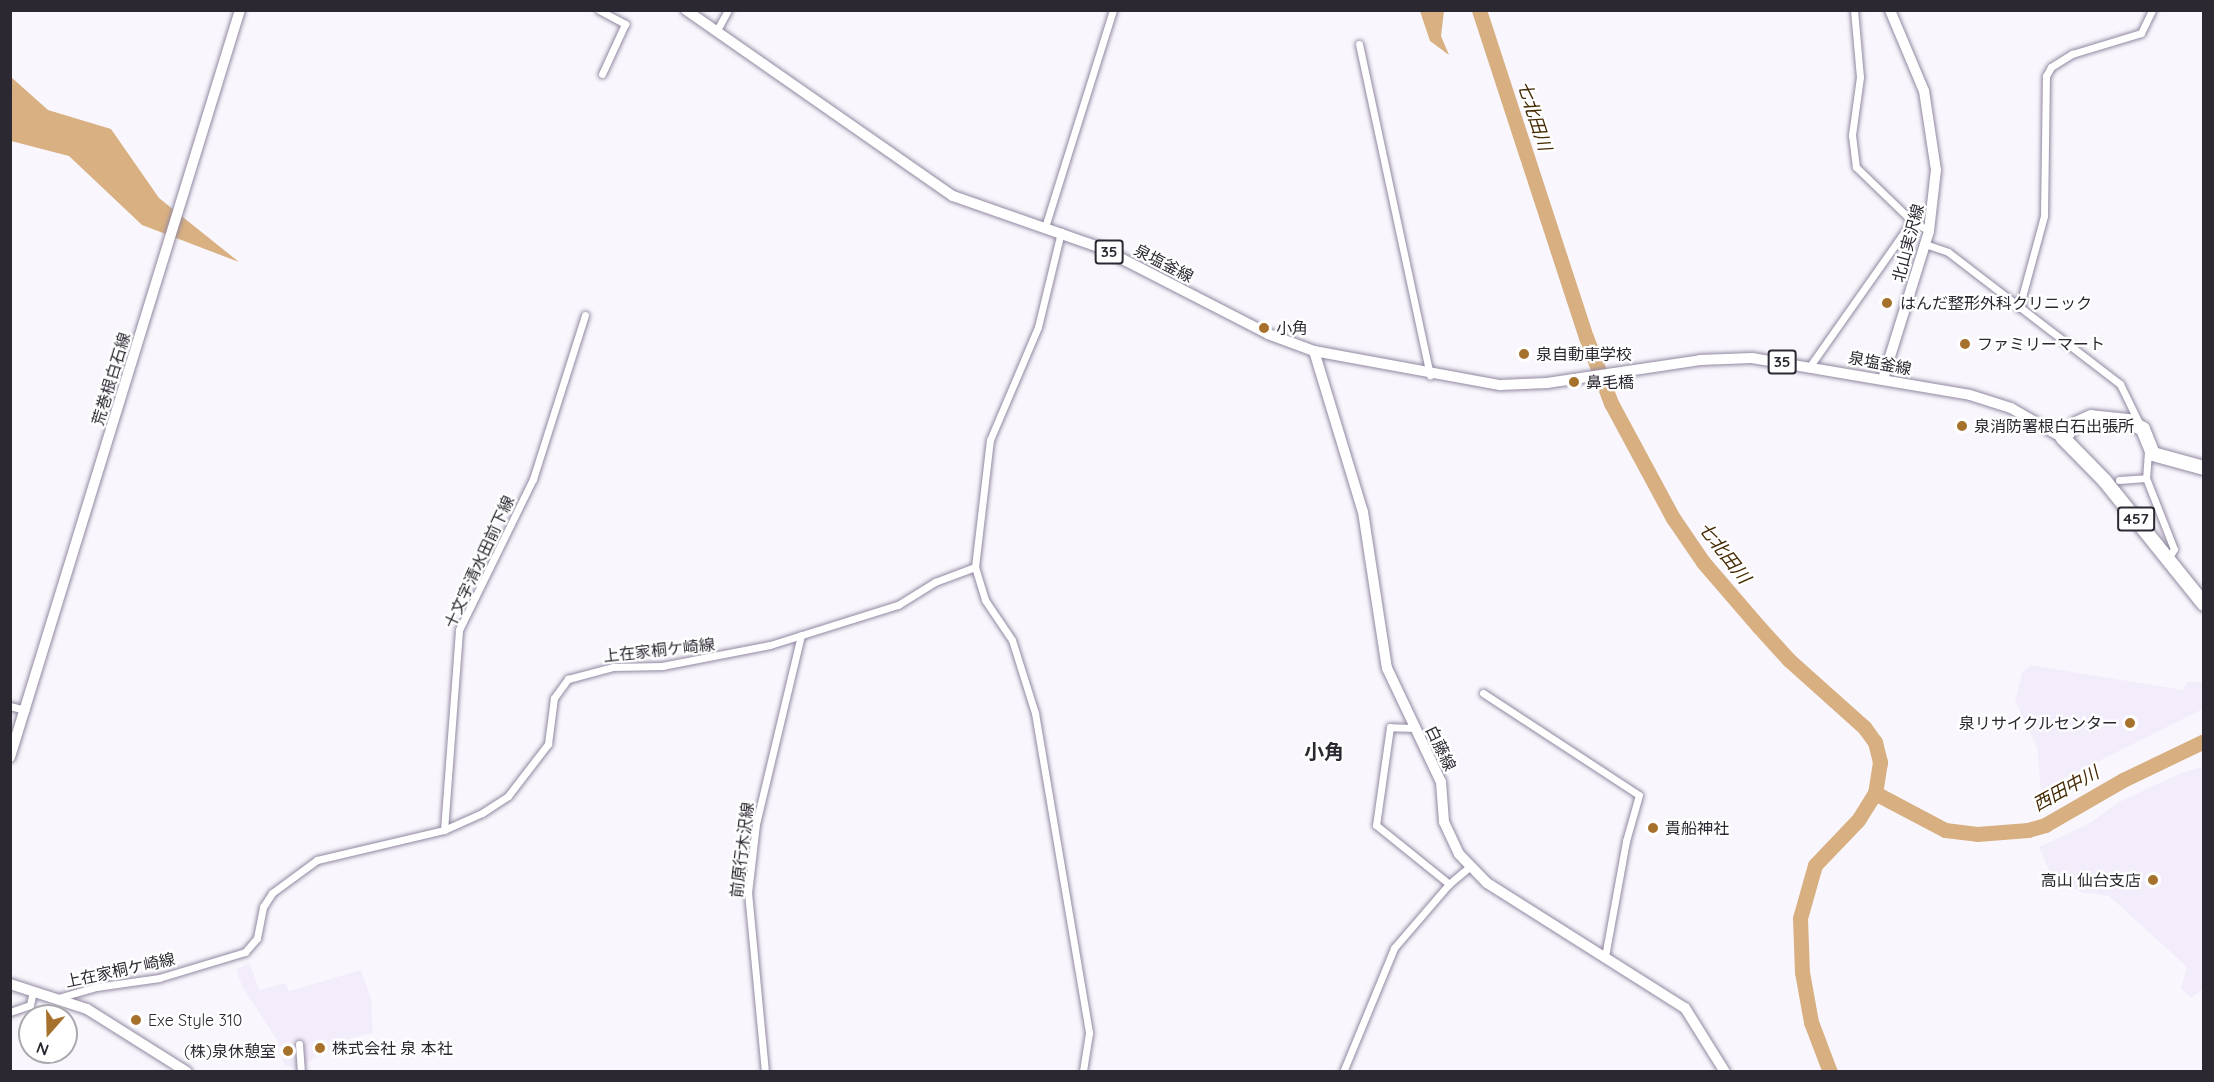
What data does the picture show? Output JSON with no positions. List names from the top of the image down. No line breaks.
{"streets":{"highway":["457"],"street":["北山実沢線","35","泉塩釜線","荒巻根白石線","十文字清水田前下線","上在家桐ケ崎線","白藤線","前原行木沢線"]},"crossings":[["北山実沢線","泉塩釜線"],["泉塩釜線","457"],["泉塩釜線","白藤線"],["十文字清水田前下線","上在家桐ケ崎線"],["上在家桐ケ崎線","前原行木沢線"]],"districts":["小角"],"water":["七北田川","西田中川"],"places":["はんだ整形外科クリニック","小角","ファミリーマート","泉自動車学校","鼻毛橋","泉消防署根白石出張所","泉リサイクルセンター","貴船神社","高山 仙台支店","Exe Style 310","株式会社 泉 本社","(株)泉休憩室"],"north":"bottom"}
